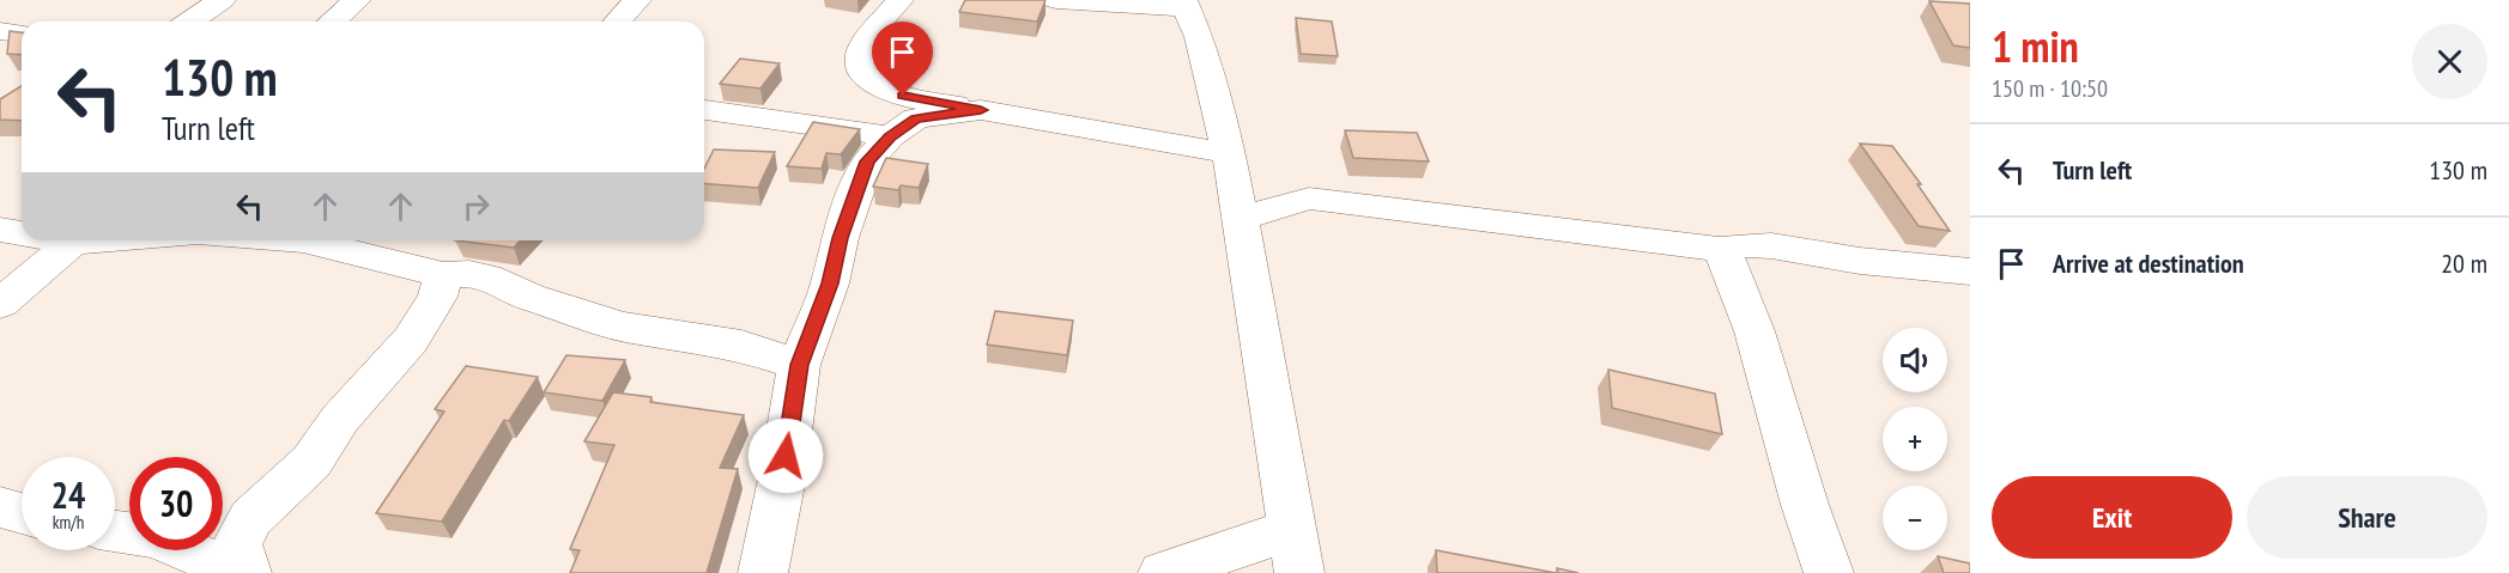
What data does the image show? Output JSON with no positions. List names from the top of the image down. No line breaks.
{"page":{"heading":["1 min","150 m · 10:50"],"turn":["130 m","Turn left"],"list":[{"name":"Turn left","value":"130 m"},{"name":"Arrive at destination","value":"20 m"}],"map_buttons":["+","−"],"speed":"24 km/h","limit":"30","buttons":["Exit","Share"]}}
